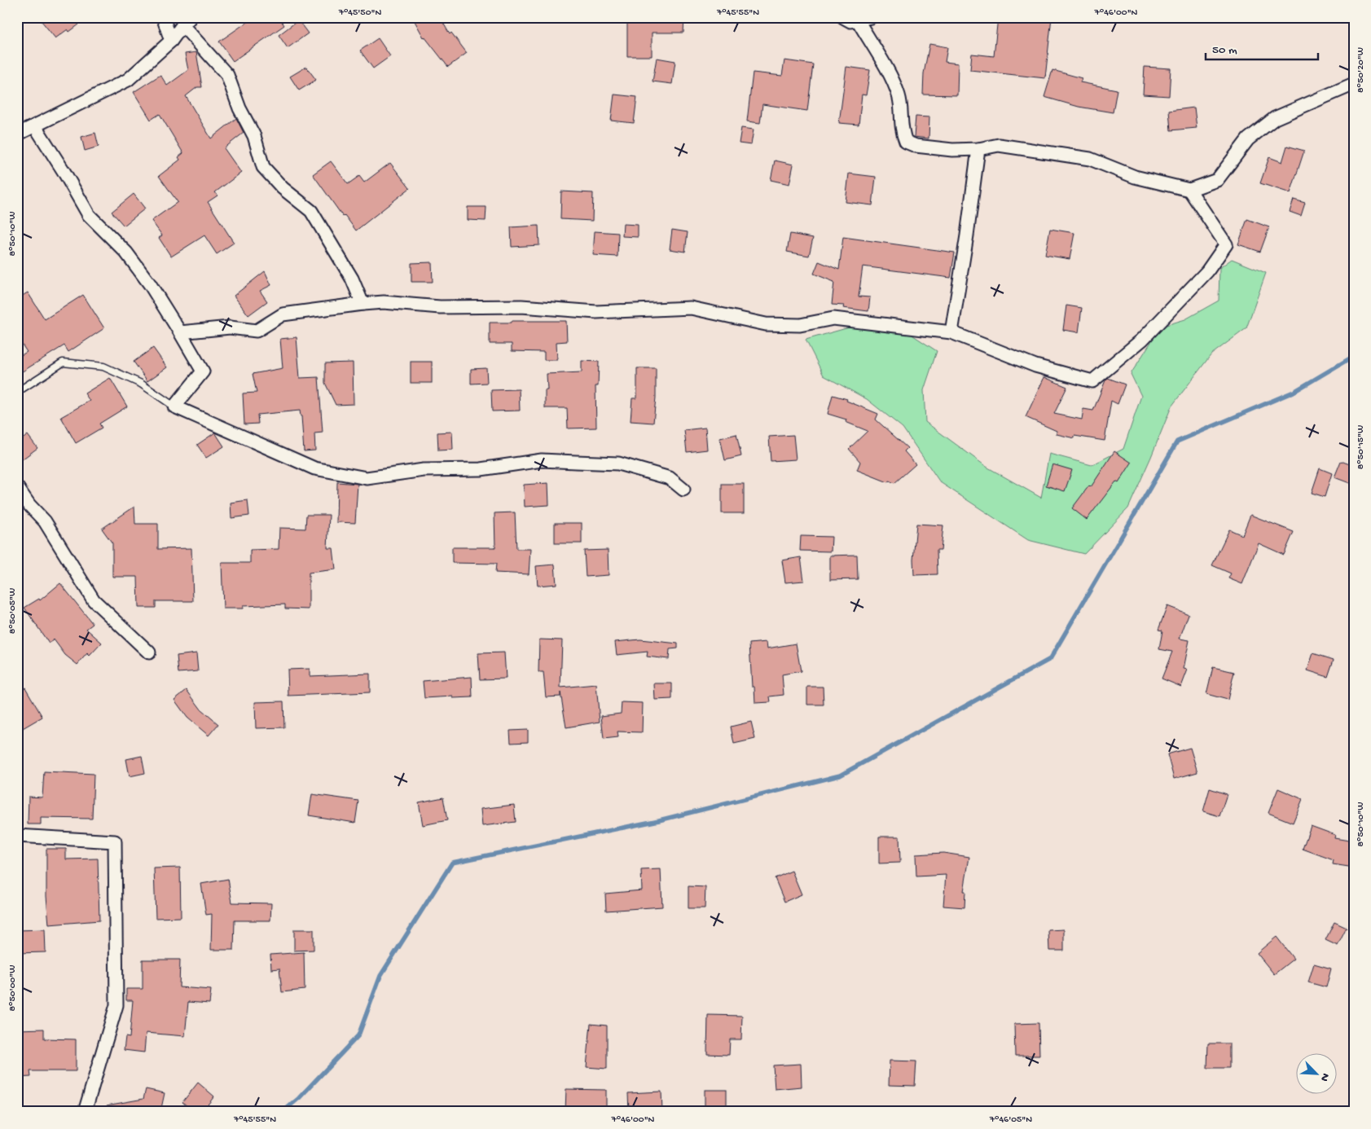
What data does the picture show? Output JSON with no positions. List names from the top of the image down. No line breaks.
{"scale_bar":"50 m","north":"bottom right","coordinates":["7°45'50\"N","7°45'55\"N","7°46'00\"N","8°50'20\"W","8°50'10\"W","8°50'15\"W","8°50'05\"W","8°50'00\"W","7°46'05\"N"]}
